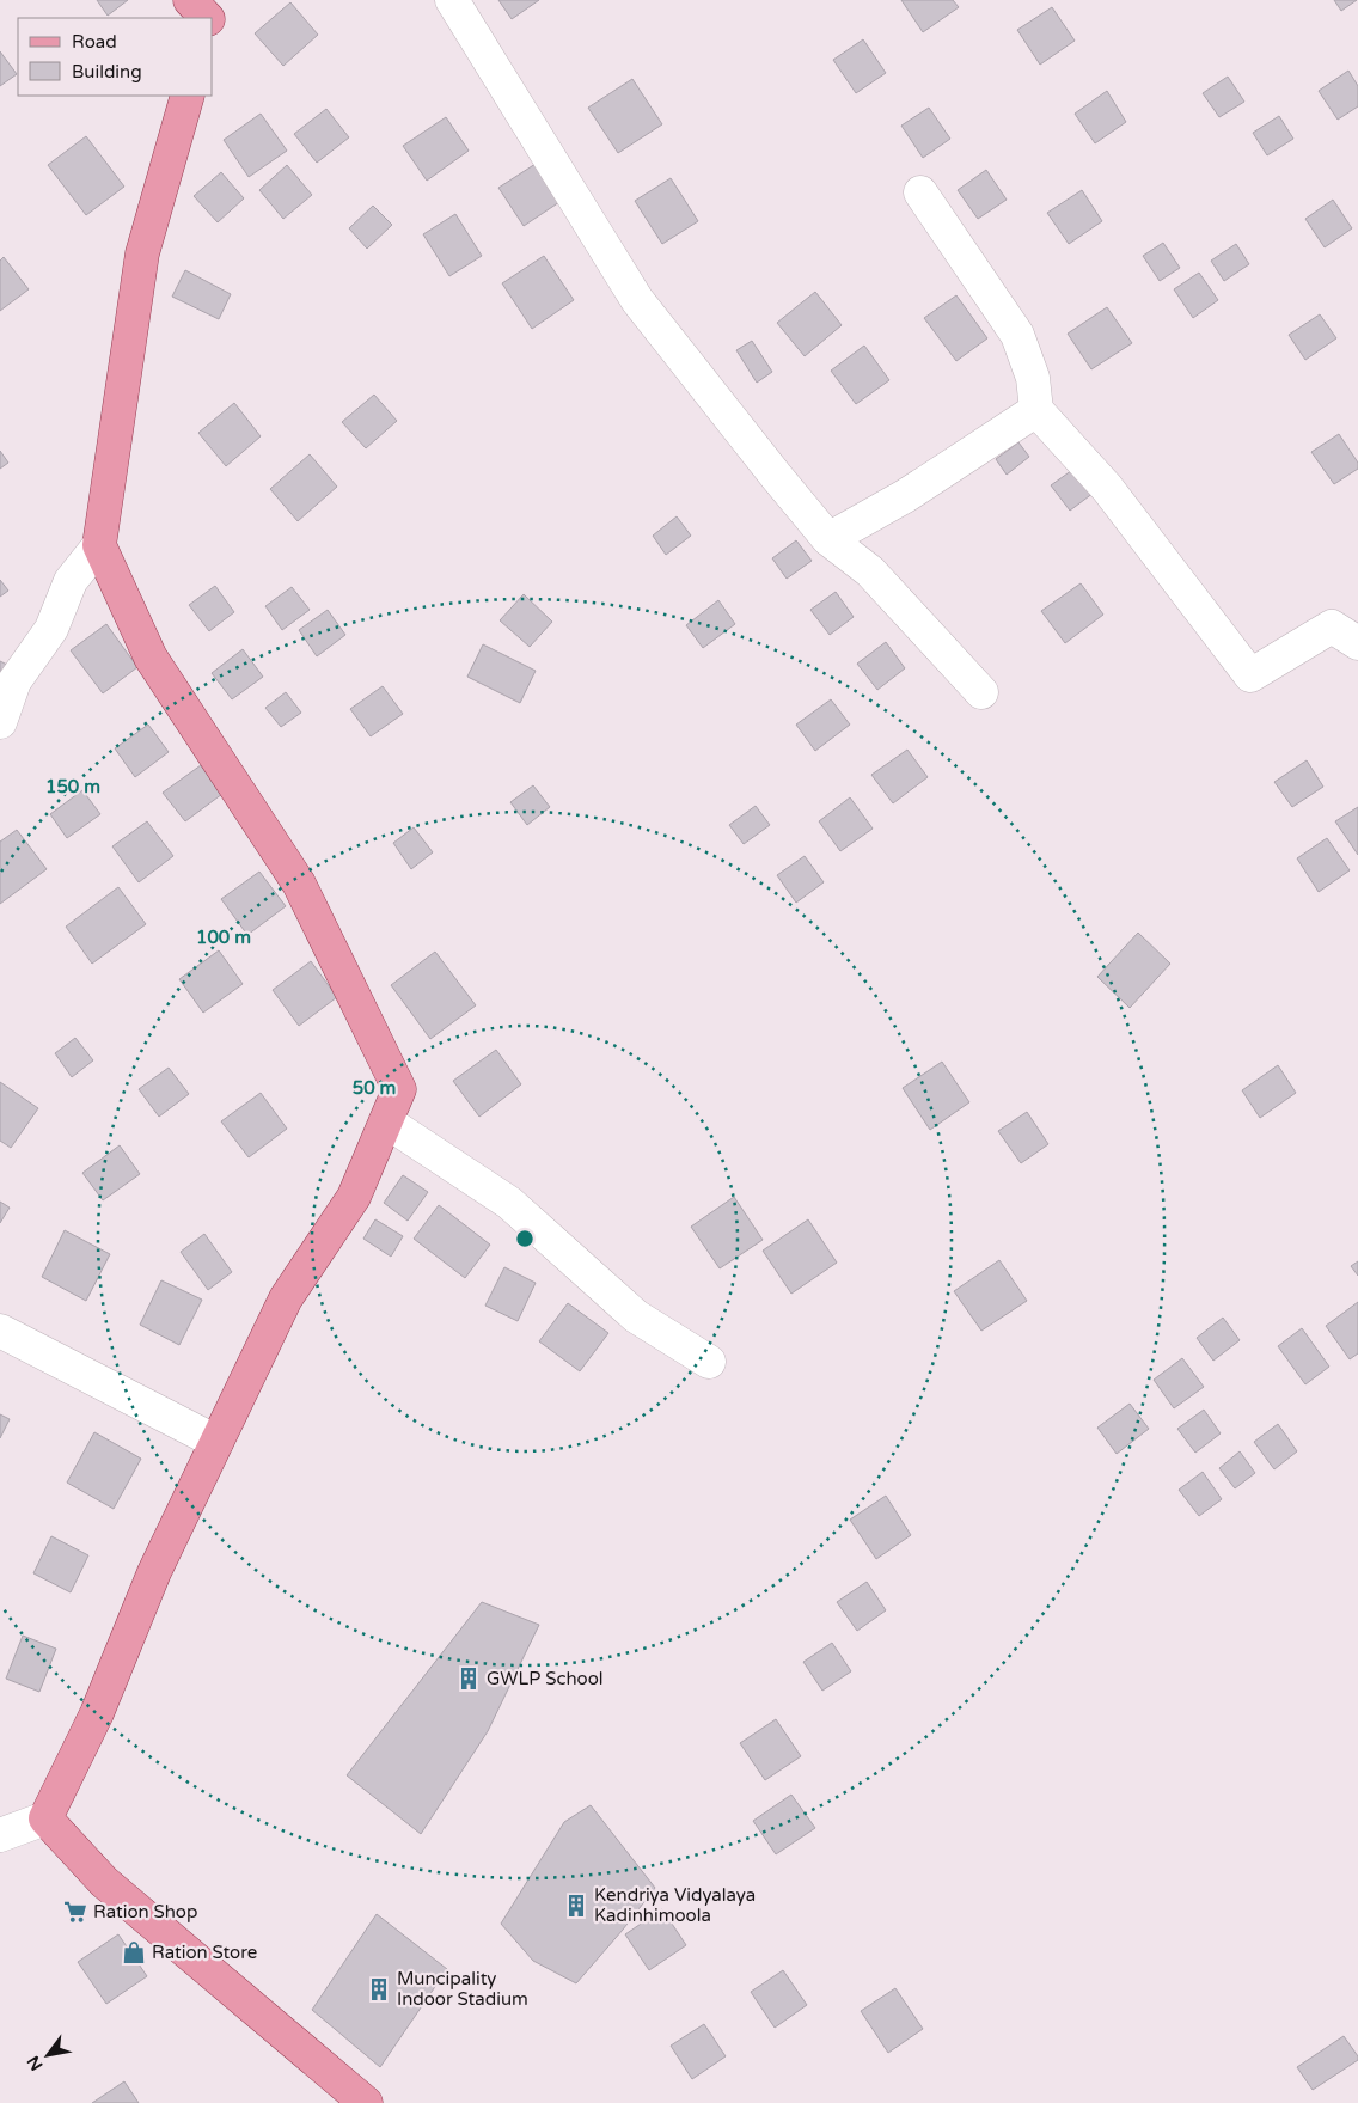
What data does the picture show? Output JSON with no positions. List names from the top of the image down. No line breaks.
{"places":{"building":["GWLP School","Kendriya Vidyalaya Kadinhimoola","Muncipality Indoor Stadium"],"supermarket":["Ration Shop"],"shop":["Ration Store"]},"legend":["Road","Building"],"north":"bottom left","rings":["150 m","100 m","50 m"]}
